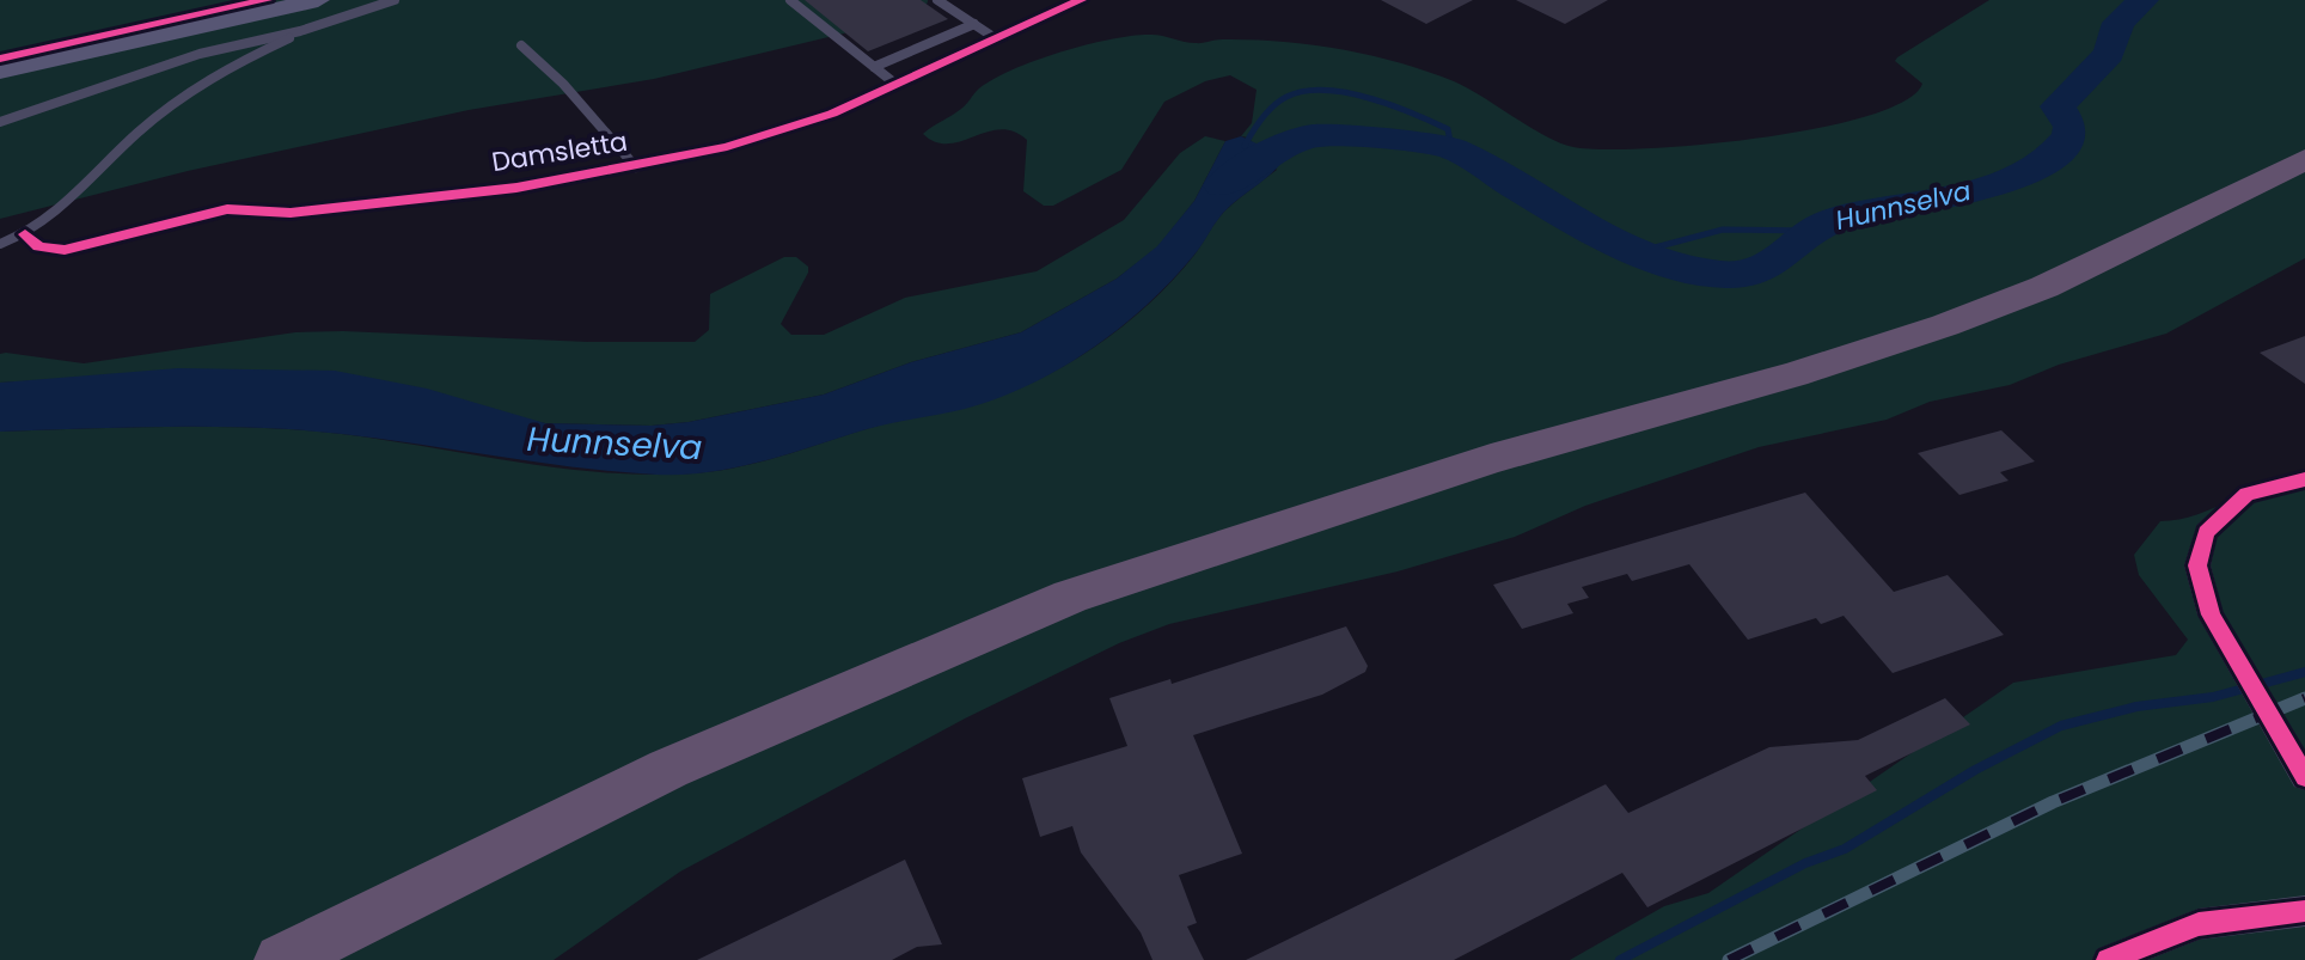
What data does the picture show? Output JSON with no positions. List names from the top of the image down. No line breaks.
{"streets":{"street":["Damsletta"]},"water":["Hunnselva"]}
